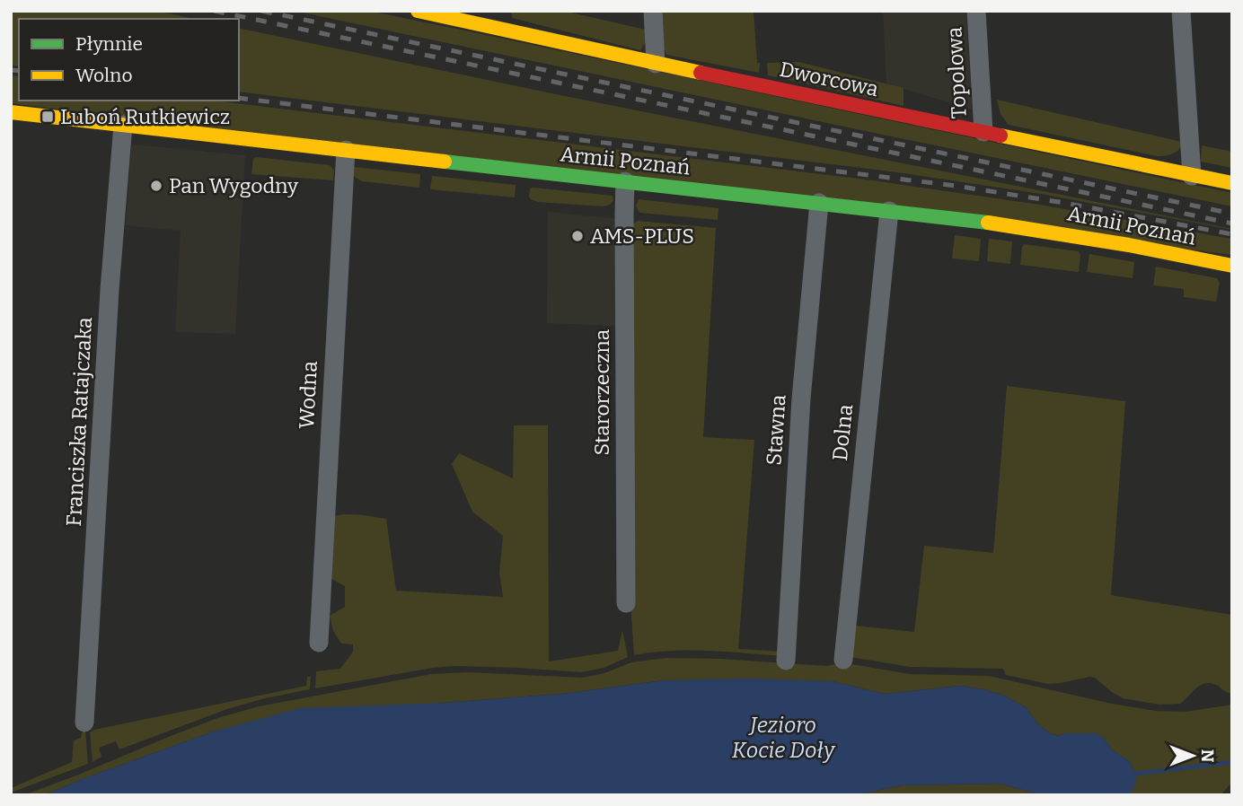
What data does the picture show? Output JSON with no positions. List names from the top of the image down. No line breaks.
{"streets":{"main road":["Dworcowa","Armii Poznań"],"street":["Topolowa","Starorzeczna","Wodna","Franciszka Ratajczaka","Stawna","Dolna"]},"crossings":[["Topolowa","Dworcowa"],["Armii Poznań","Starorzeczna"],["Armii Poznań","Wodna"],["Armii Poznań","Franciszka Ratajczaka"],["Armii Poznań","Stawna"],["Armii Poznań","Dolna"]],"water":["Jezioro Kocie Doły"],"places":{"transit":["Luboń Rutkiewicz"],"other":["Pan Wygodny","AMS-PLUS"]},"legend":["Płynnie","Wolno"],"north":"right"}
